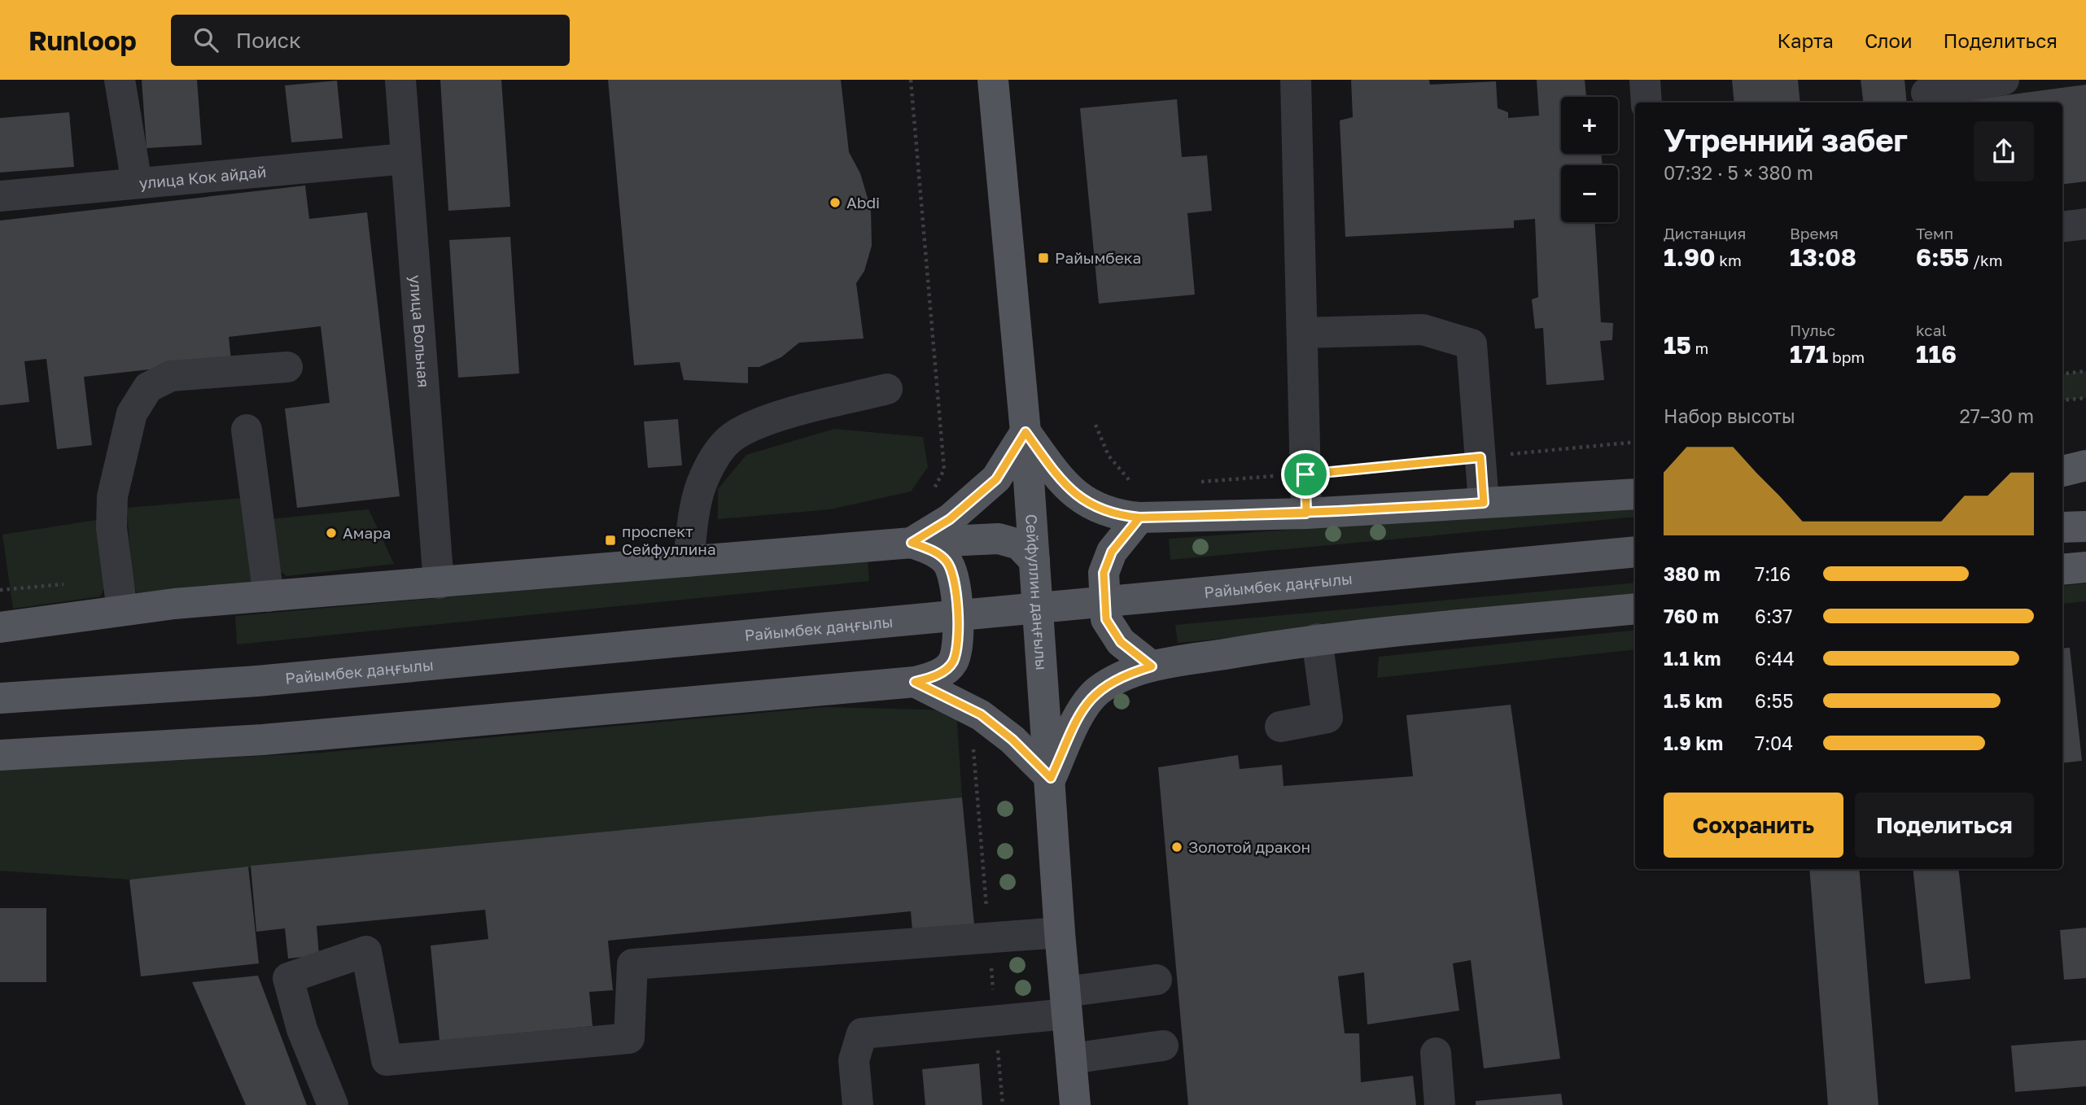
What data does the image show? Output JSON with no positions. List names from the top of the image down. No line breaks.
{"streets":{"main road":["Райымбек даңғылы","Сейфуллин даңғылы"],"street":["улица Кок айдай","улица Вольная"]},"crossings":[["улица Кок айдай","улица Вольная"]],"places":{"other":["Abdi","Амара","Золотой дракон"],"transit":["Райымбека","проспект Сейфуллина"]},"page":{"header":"Runloop","search":"Поиск","nav":["Карта","Слои","Поделиться"],"map_buttons":["+","−"],"heading":["Утренний забег","07:32 · 5 × 380 m"],"stats":[["Дистанция","1.90 km"],["Время","13:08"],["Темп","6:55 /km"],["15 m"],["Пульс","171 bpm"],["kcal","116"]],"chart":["Набор высоты","27–30 m"],"list":[{"name":"380 m","note":"7:16"},{"name":"760 m","note":"6:37"},{"name":"1.1 km","note":"6:44"},{"name":"1.5 km","note":"6:55"},{"name":"1.9 km","note":"7:04"}],"buttons":["Сохранить","Поделиться"]}}
